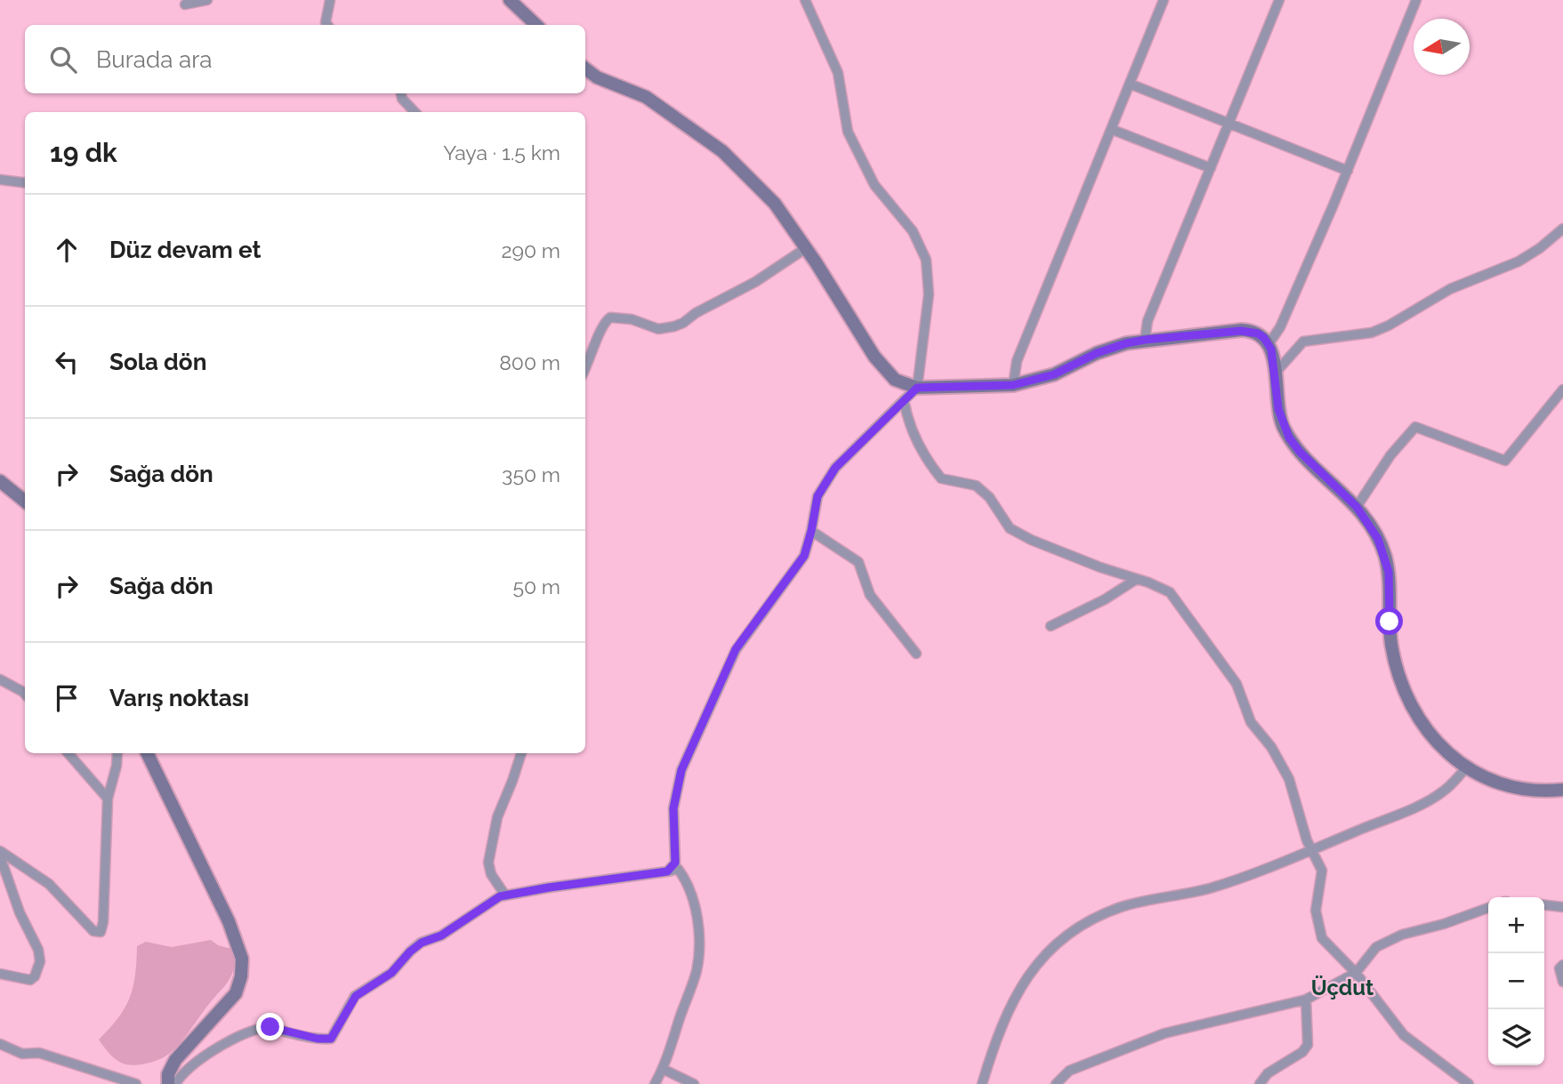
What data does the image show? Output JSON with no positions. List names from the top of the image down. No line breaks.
{"districts":["Üçdut"],"north":"left","page":{"search":"Burada ara","heading":["19 dk","Yaya · 1.5 km"],"list":[["Düz devam et","290 m"],["Sola dön","800 m"],["Sağa dön","350 m"],["Sağa dön","50 m"],"Varış noktası"],"map_buttons":["+","−"]}}
